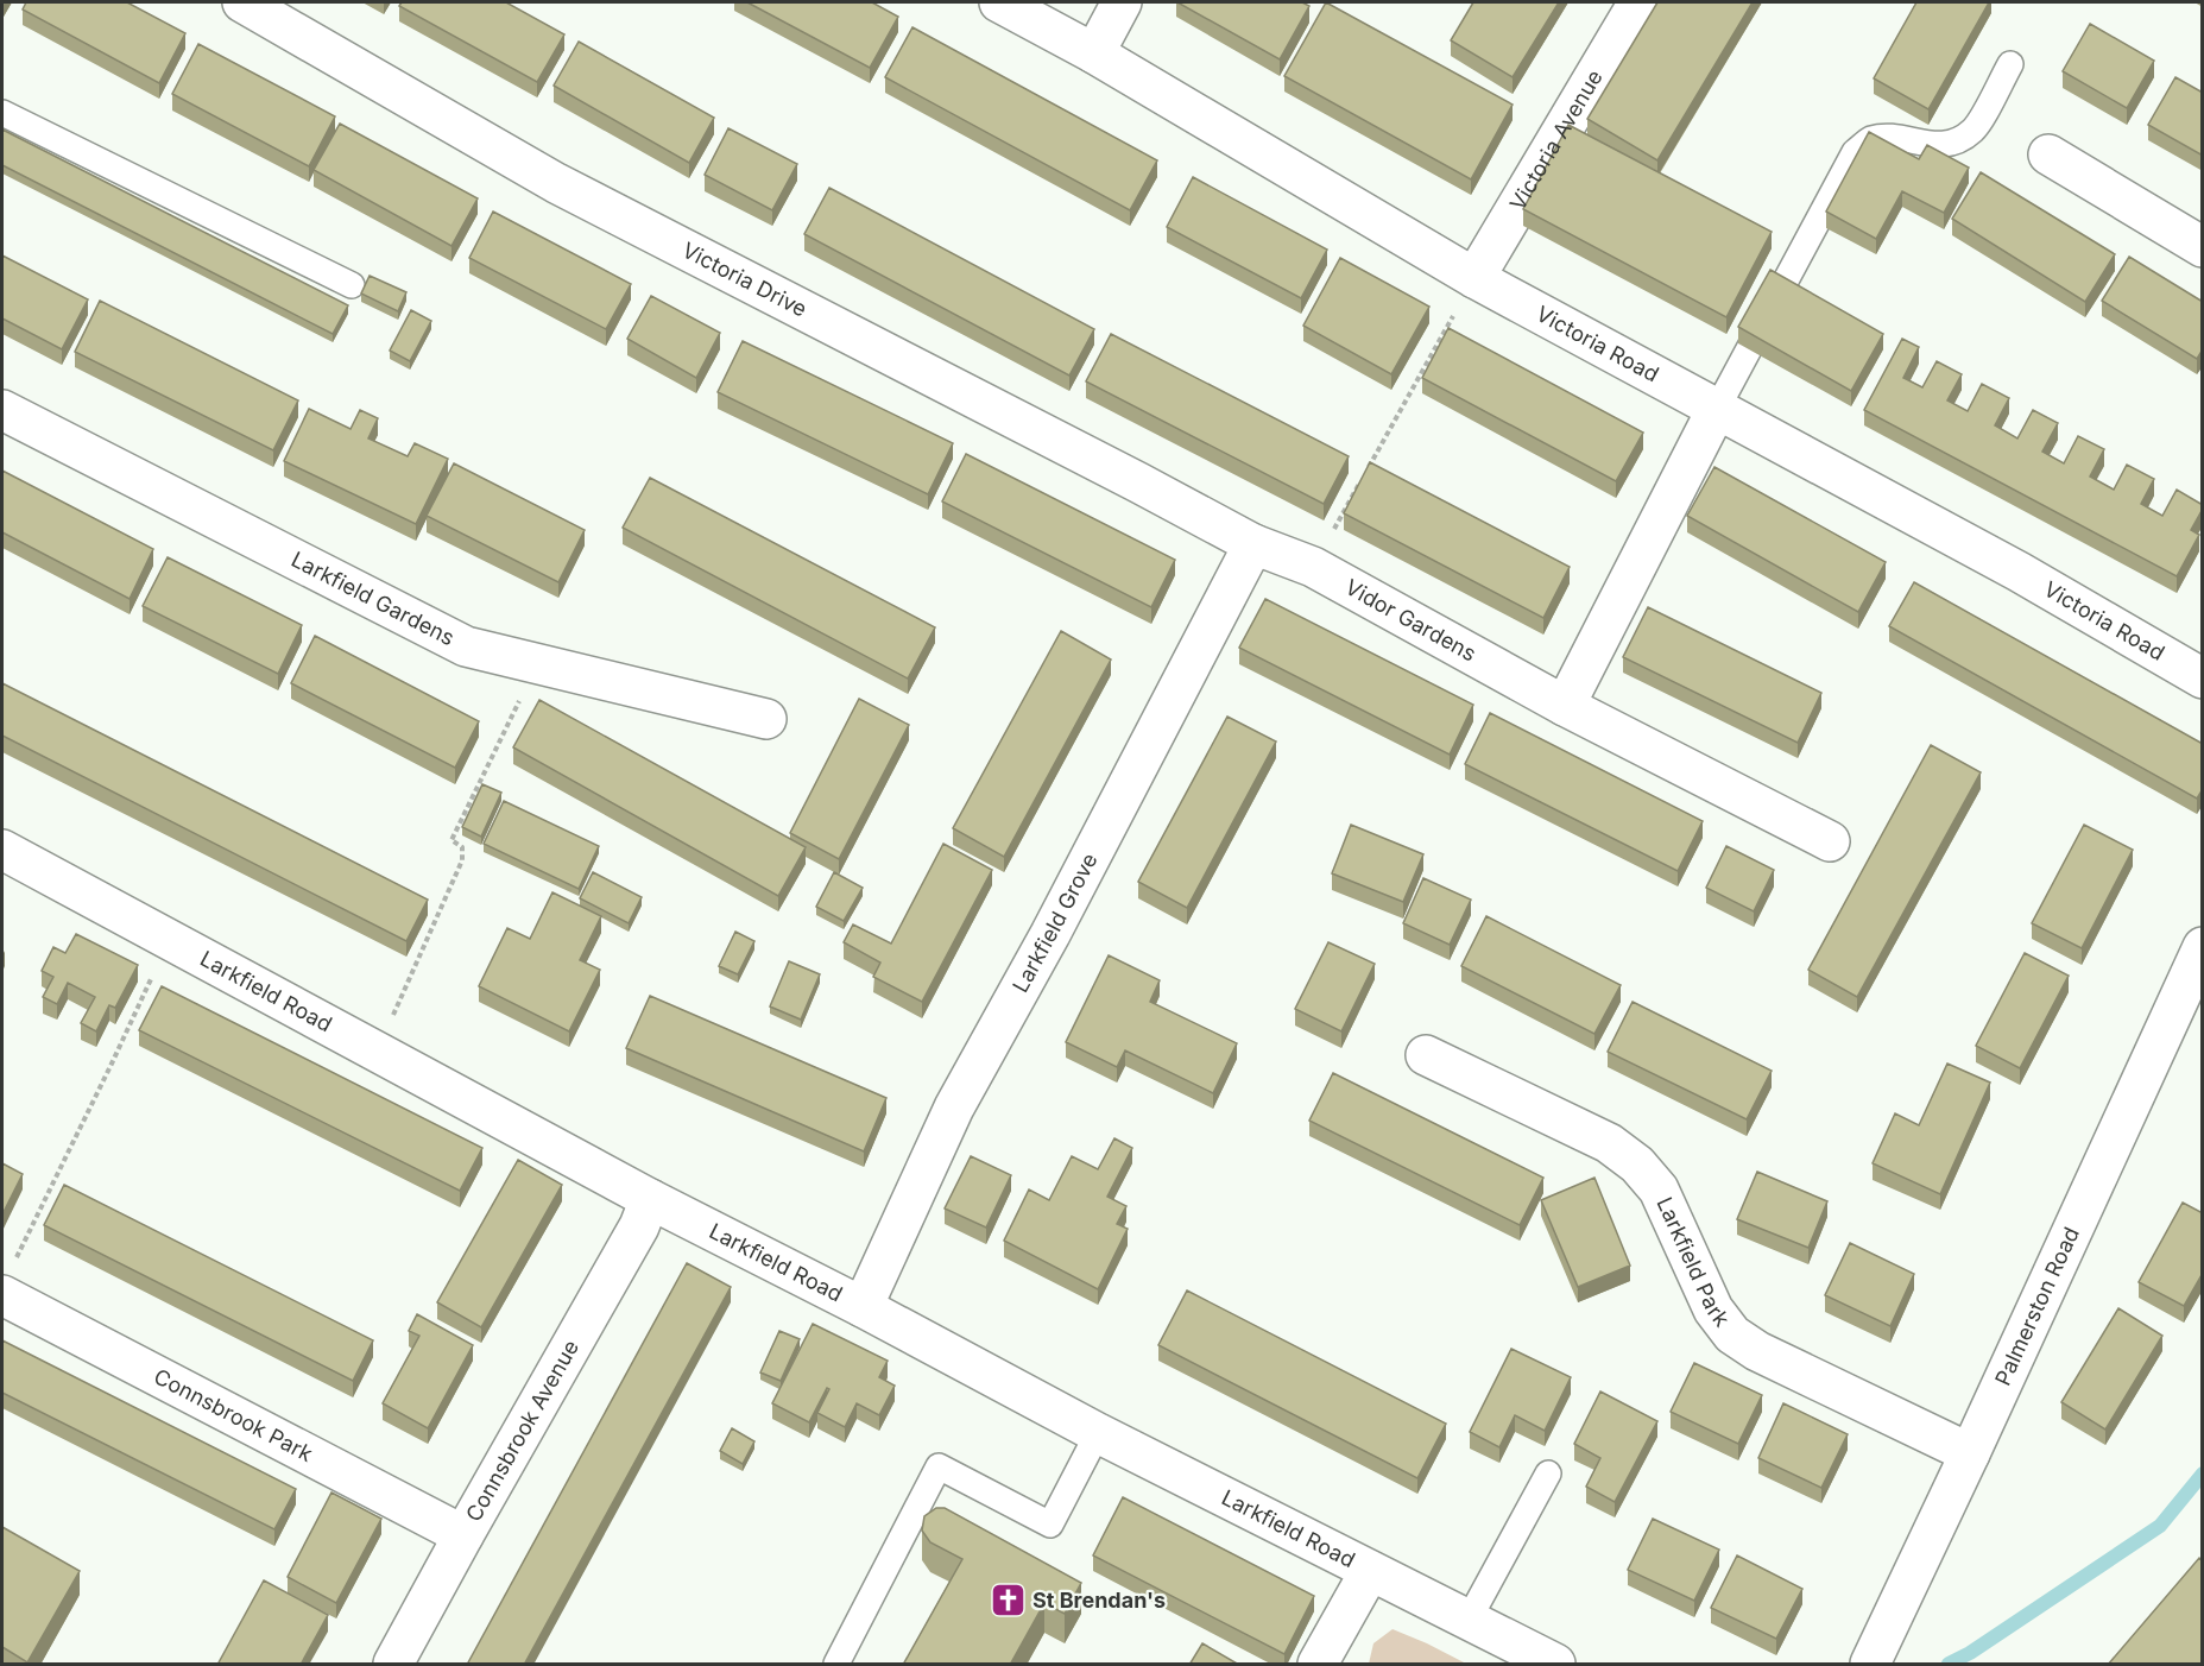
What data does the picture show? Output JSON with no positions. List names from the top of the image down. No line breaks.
{"streets":{"street":["Victoria Avenue","Victoria Drive","Victoria Road","Larkfield Gardens","Vidor Gardens","Larkfield Grove","Larkfield Road","Larkfield Park","Palmerston Road","Connsbrook Park","Connsbrook Avenue"]},"crossings":[["Victoria Avenue","Victoria Road"],["Victoria Drive","Vidor Gardens"],["Victoria Drive","Larkfield Grove"],["Vidor Gardens","Larkfield Grove"],["Larkfield Grove","Larkfield Road"],["Larkfield Road","Connsbrook Avenue"],["Larkfield Park","Palmerston Road"],["Connsbrook Park","Connsbrook Avenue"]],"places":{"church":["St Brendan's"]}}
